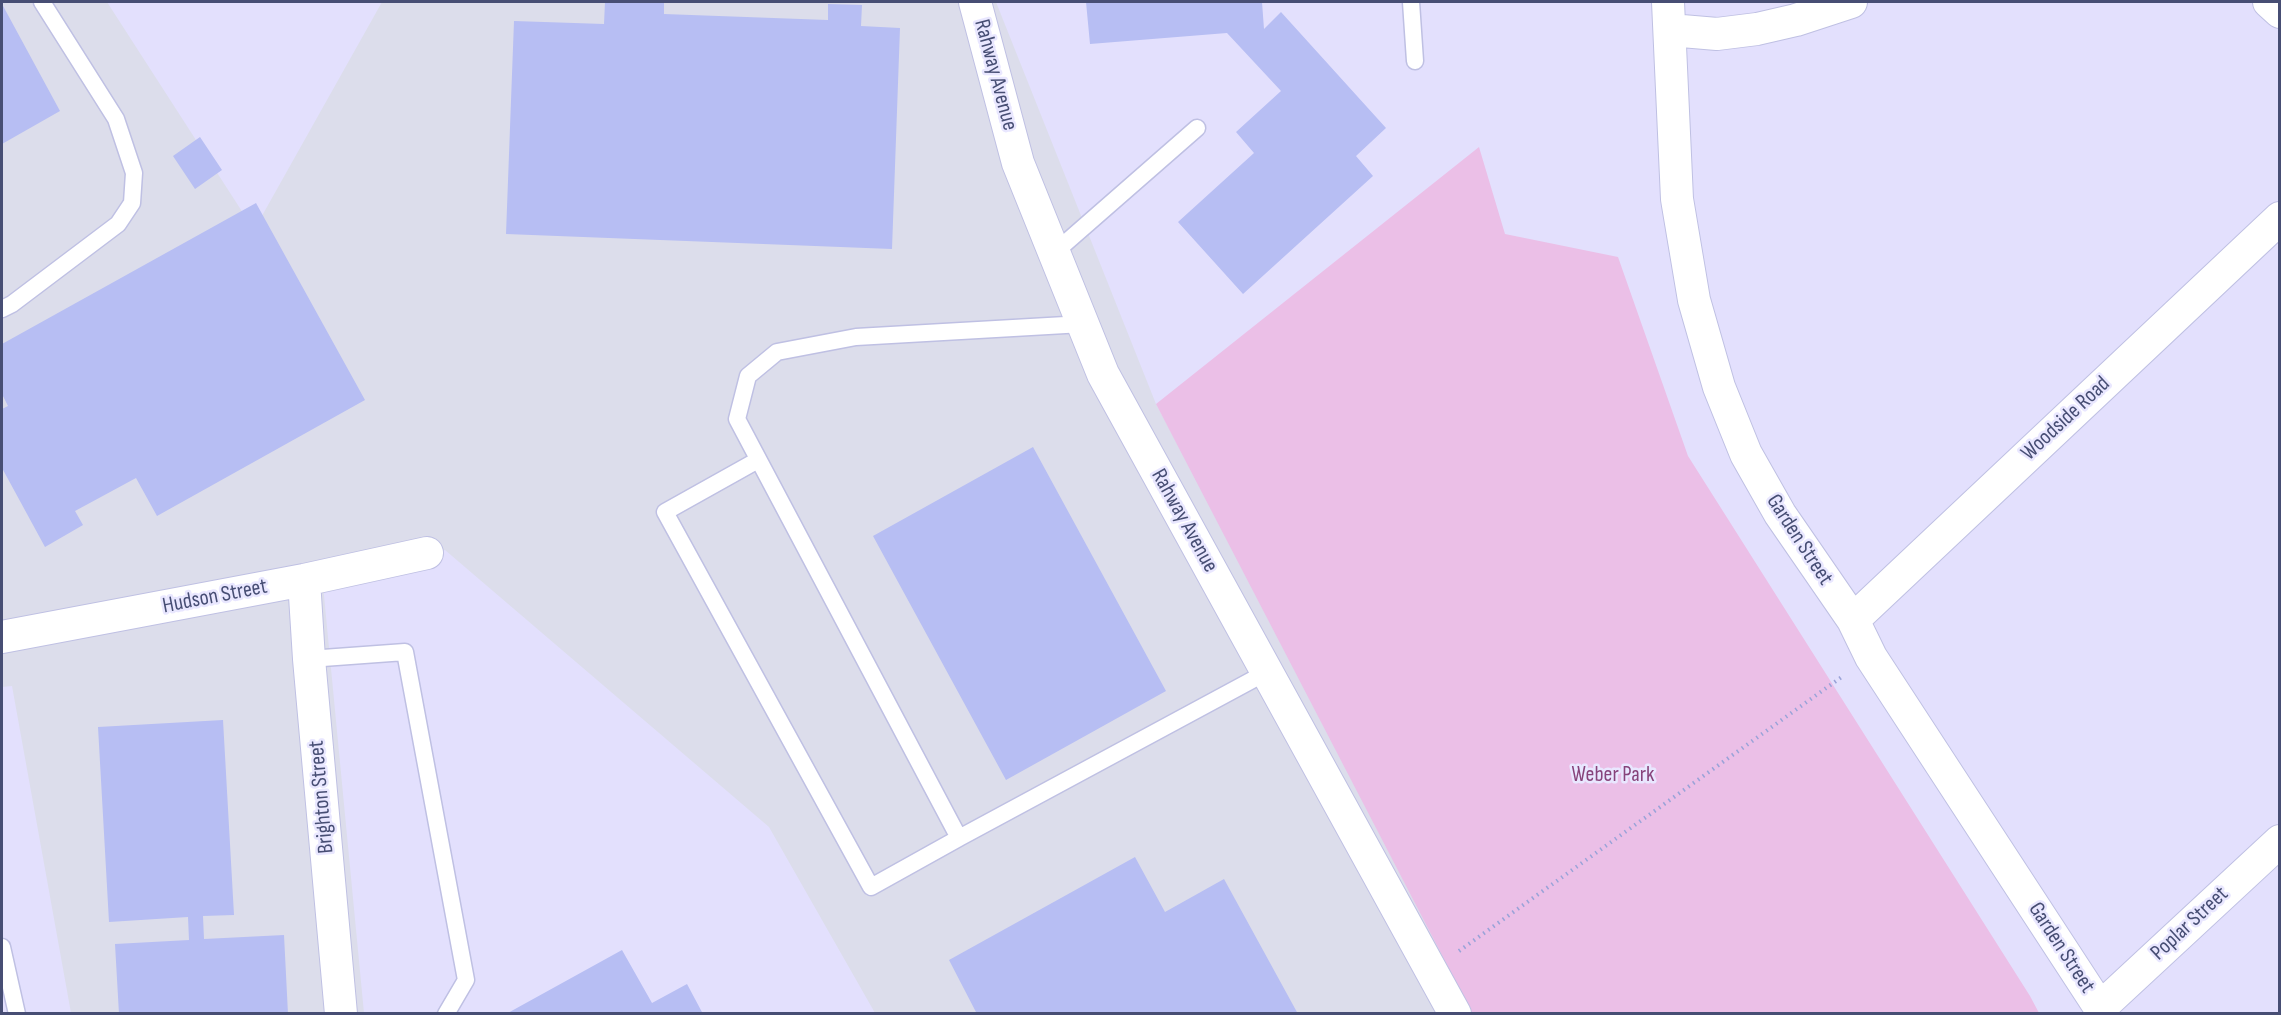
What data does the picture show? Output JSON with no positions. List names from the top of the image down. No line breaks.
{"streets":{"street":["Rahway Avenue","Woodside Road","Garden Street","Hudson Street","Brighton Street","Poplar Street"]},"crossings":[["Woodside Road","Garden Street"],["Garden Street","Poplar Street"],["Hudson Street","Brighton Street"]],"parks":["Weber Park"]}
